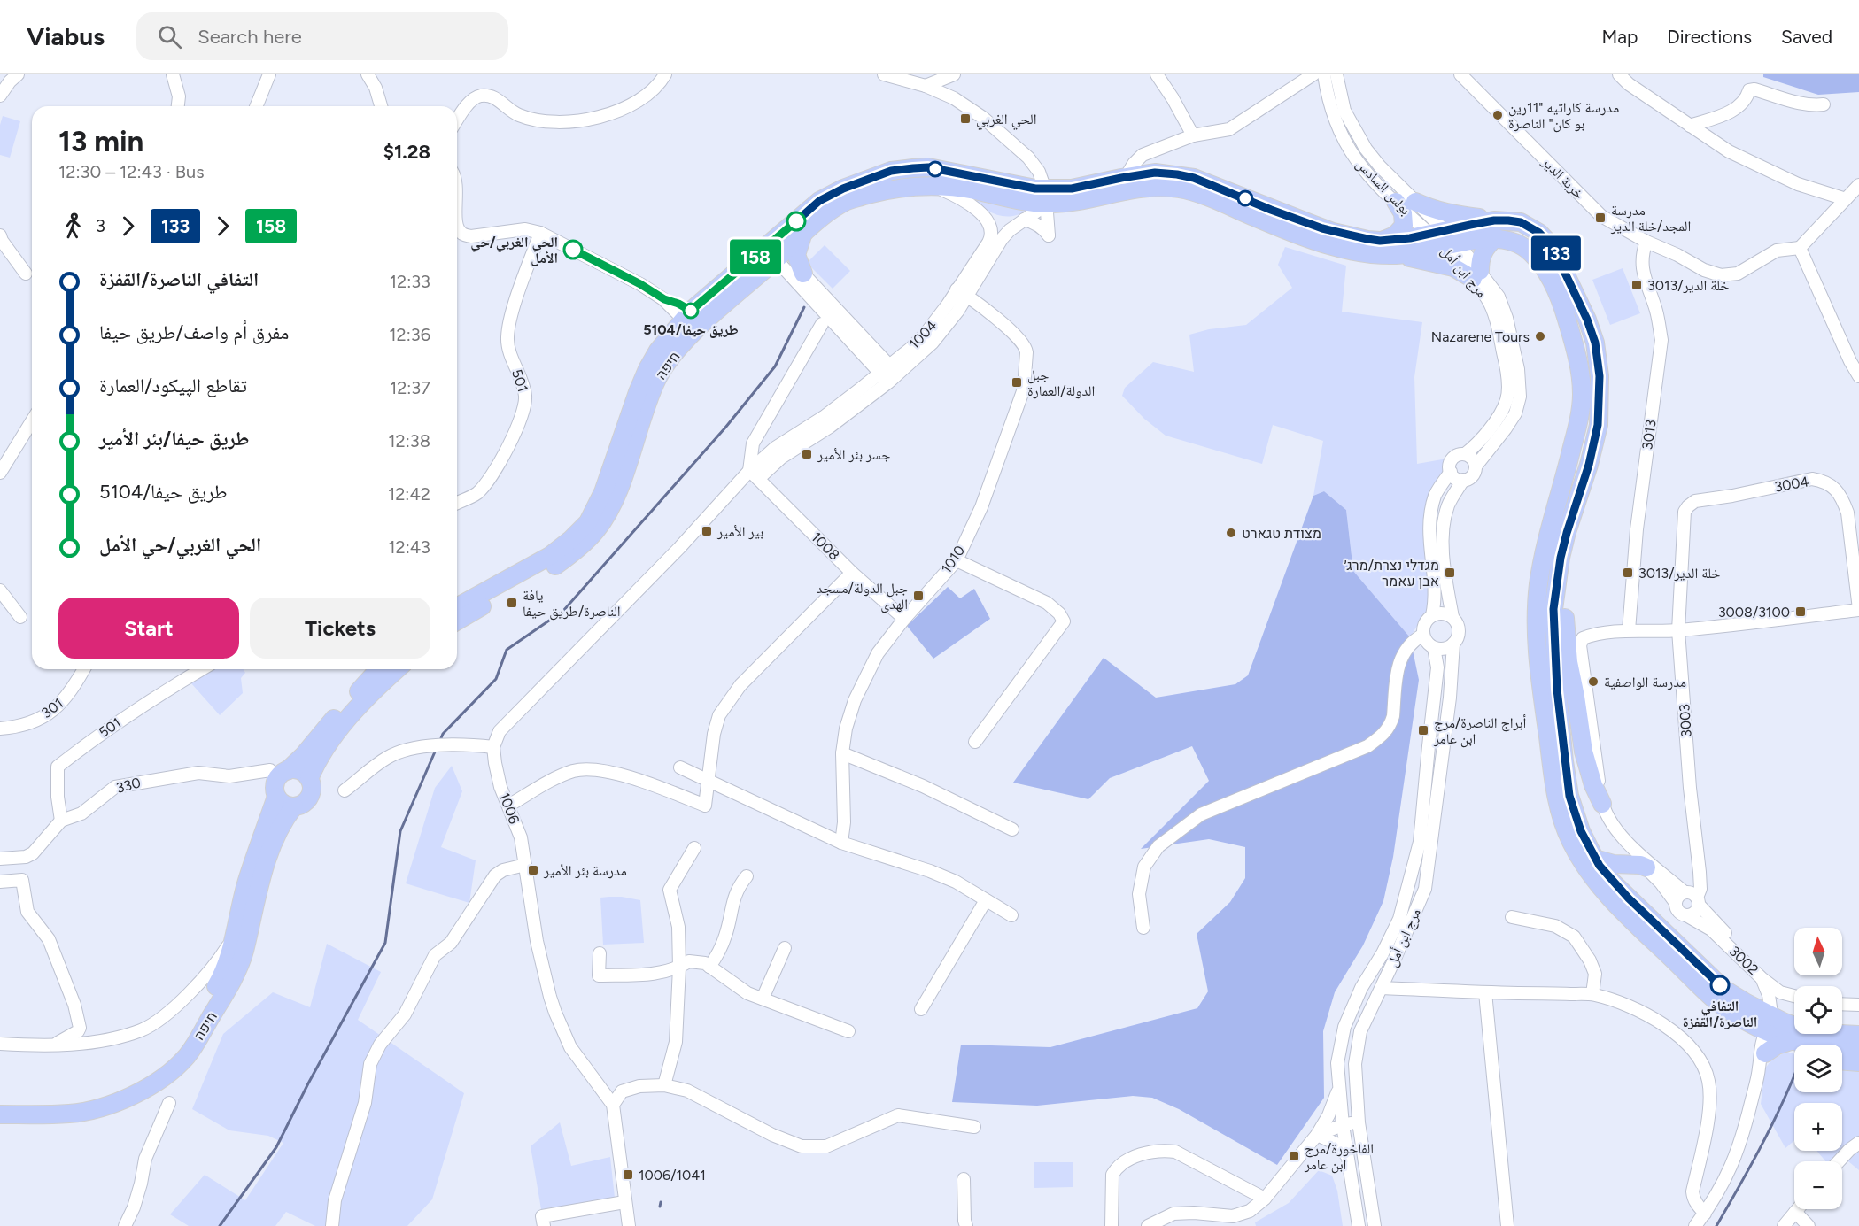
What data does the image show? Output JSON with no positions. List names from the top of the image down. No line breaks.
{"streets":{"highway":["חיפה"],"street":["خربة الدير","بولس السادس","مرج ابن أمل","1004","501","3013","3004","1008","1010","301","3003","330","1006","3002"]},"crossings":[["خربة الدير","3013"],["بولس السادس","مرج ابن أمل"],["1004","חיפה"],["1004","1008"],["1004","1010"],["חיפה","1010"],["חיפה","330"],["501","330"],["3013","3002"],["3004","3003"],["1008","1010"],["3003","3002"]],"places":{"other":["مدرسة كاراتيه \"11رين بو كان\" الناصرة","الحي الغربي/حي الأمل","طريق حيفا/5104","Nazarene Tours","מצודת טגארט","مدرسة الواصفية","التفافي الناصرة/القفزة"],"transit":["الحي الغربي","مدرسة المجد/خلة الدير","3013/خلة الدير","جبل الدولة/العمارة","جسر بئر الأمير","بير الأمير","מגדלי נצרת/מרג׳ אבן עאמר","خلة الدير/3013","جبل الدولة/مسجد الهدى","يافة الناصرة/طريق حيفا","3008/3100","أبراج الناصرة/مرج ابن عامر","مدرسة بئر الأمير","الفاخورة/مرج ابن عامر","1006/1041"]},"lines":["bus line 133","bus line 158"],"north":"top","page":{"header":"Viabus","search":"Search here","nav":["Map","Directions","Saved"],"on_map":["133","158"],"heading":["13 min","12:30 – 12:43 · Bus","$1.28"],"legs":["3","133","158"],"list":[{"name":"التفافي الناصرة/القفزة","value":"12:33"},{"name":"مفرق أم واصف/طريق حيفا","value":"12:36"},{"name":"تقاطع الپيكود/العمارة","value":"12:37"},{"name":"طريق حيفا/بئر الأمير","value":"12:38"},{"name":"طريق حيفا/5104","value":"12:42"},{"name":"الحي الغربي/حي الأمل","value":"12:43"}],"buttons":["Start","Tickets"],"map_buttons":["+","−"]}}
